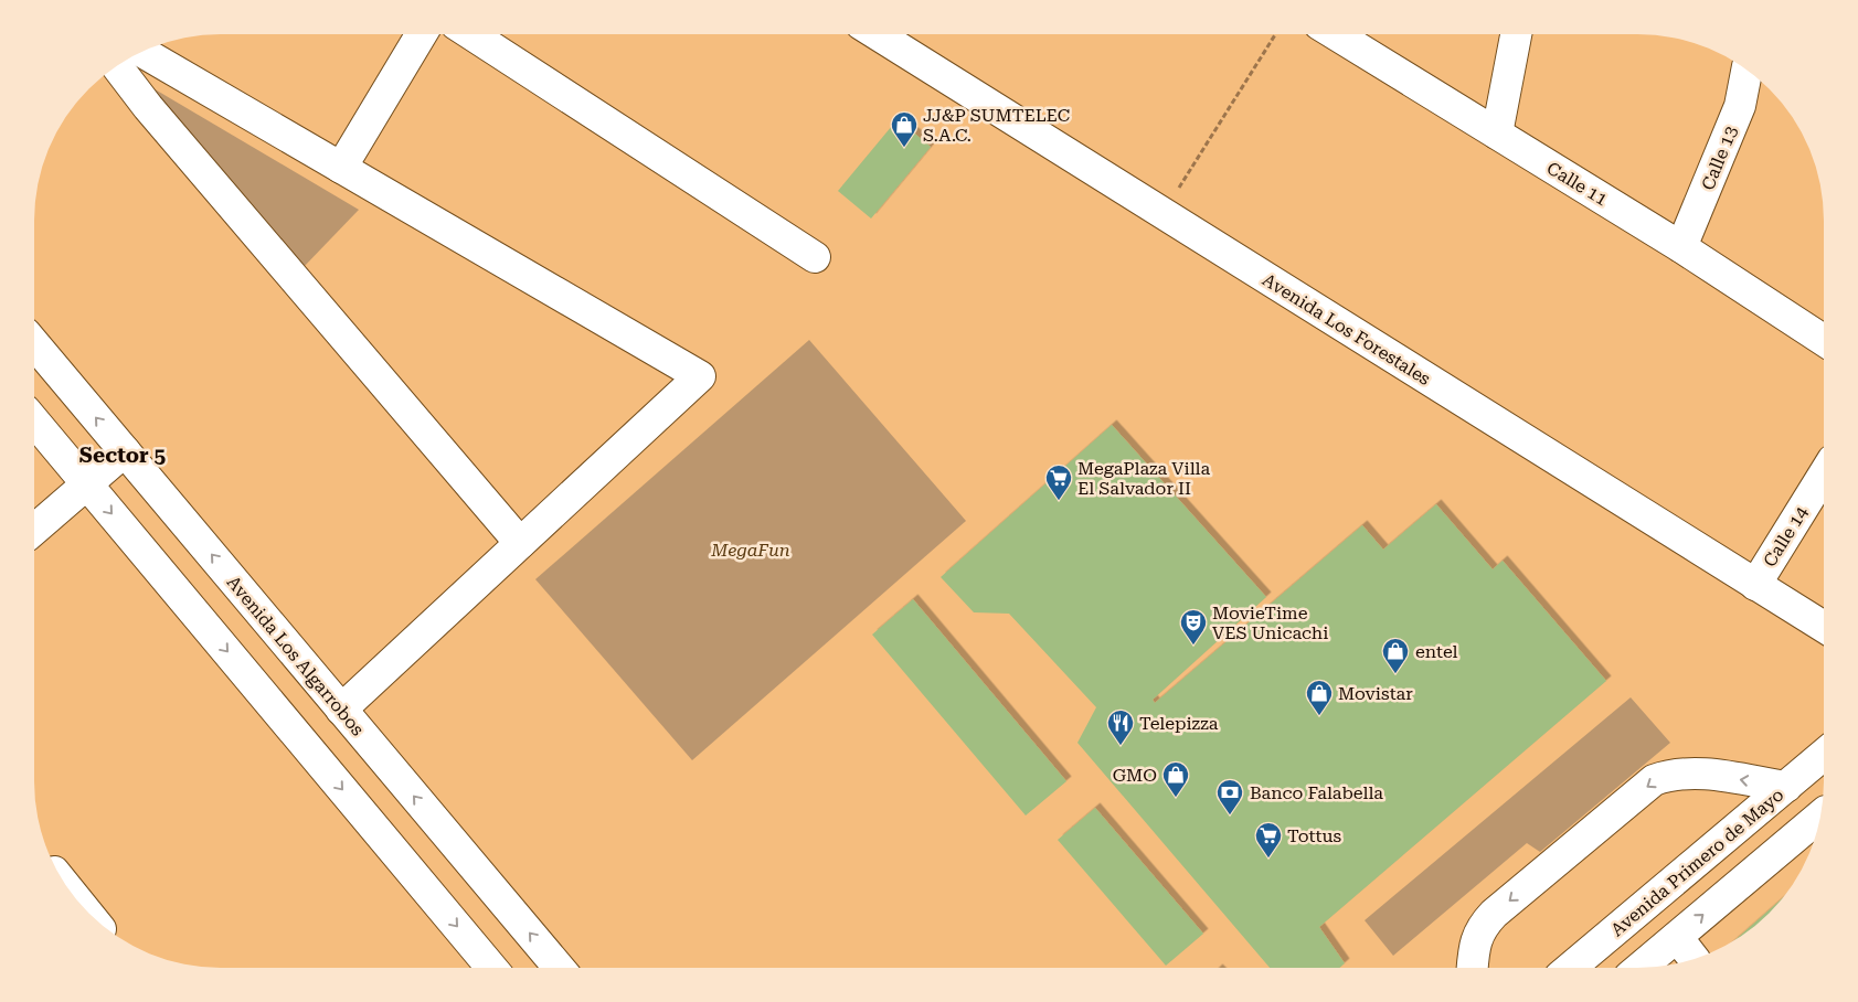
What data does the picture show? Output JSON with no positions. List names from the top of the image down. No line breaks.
{"streets":{"street":["Calle 13","Calle 11","Avenida Los Forestales","Calle 14","Avenida Los Algarrobos","Avenida Primero de Mayo"]},"crossings":[["Calle 13","Calle 11"],["Avenida Los Forestales","Calle 14"]],"districts":["Sector 5"],"parks":["MegaFun"],"places":{"shop":["JJ&P SUMTELEC S.A.C.","entel","Movistar","GMO"],"supermarket":["MegaPlaza Villa El Salvador II","Tottus"],"theatre":["MovieTime VES Unicachi"],"restaurant":["Telepizza"],"bank":["Banco Falabella"]}}
